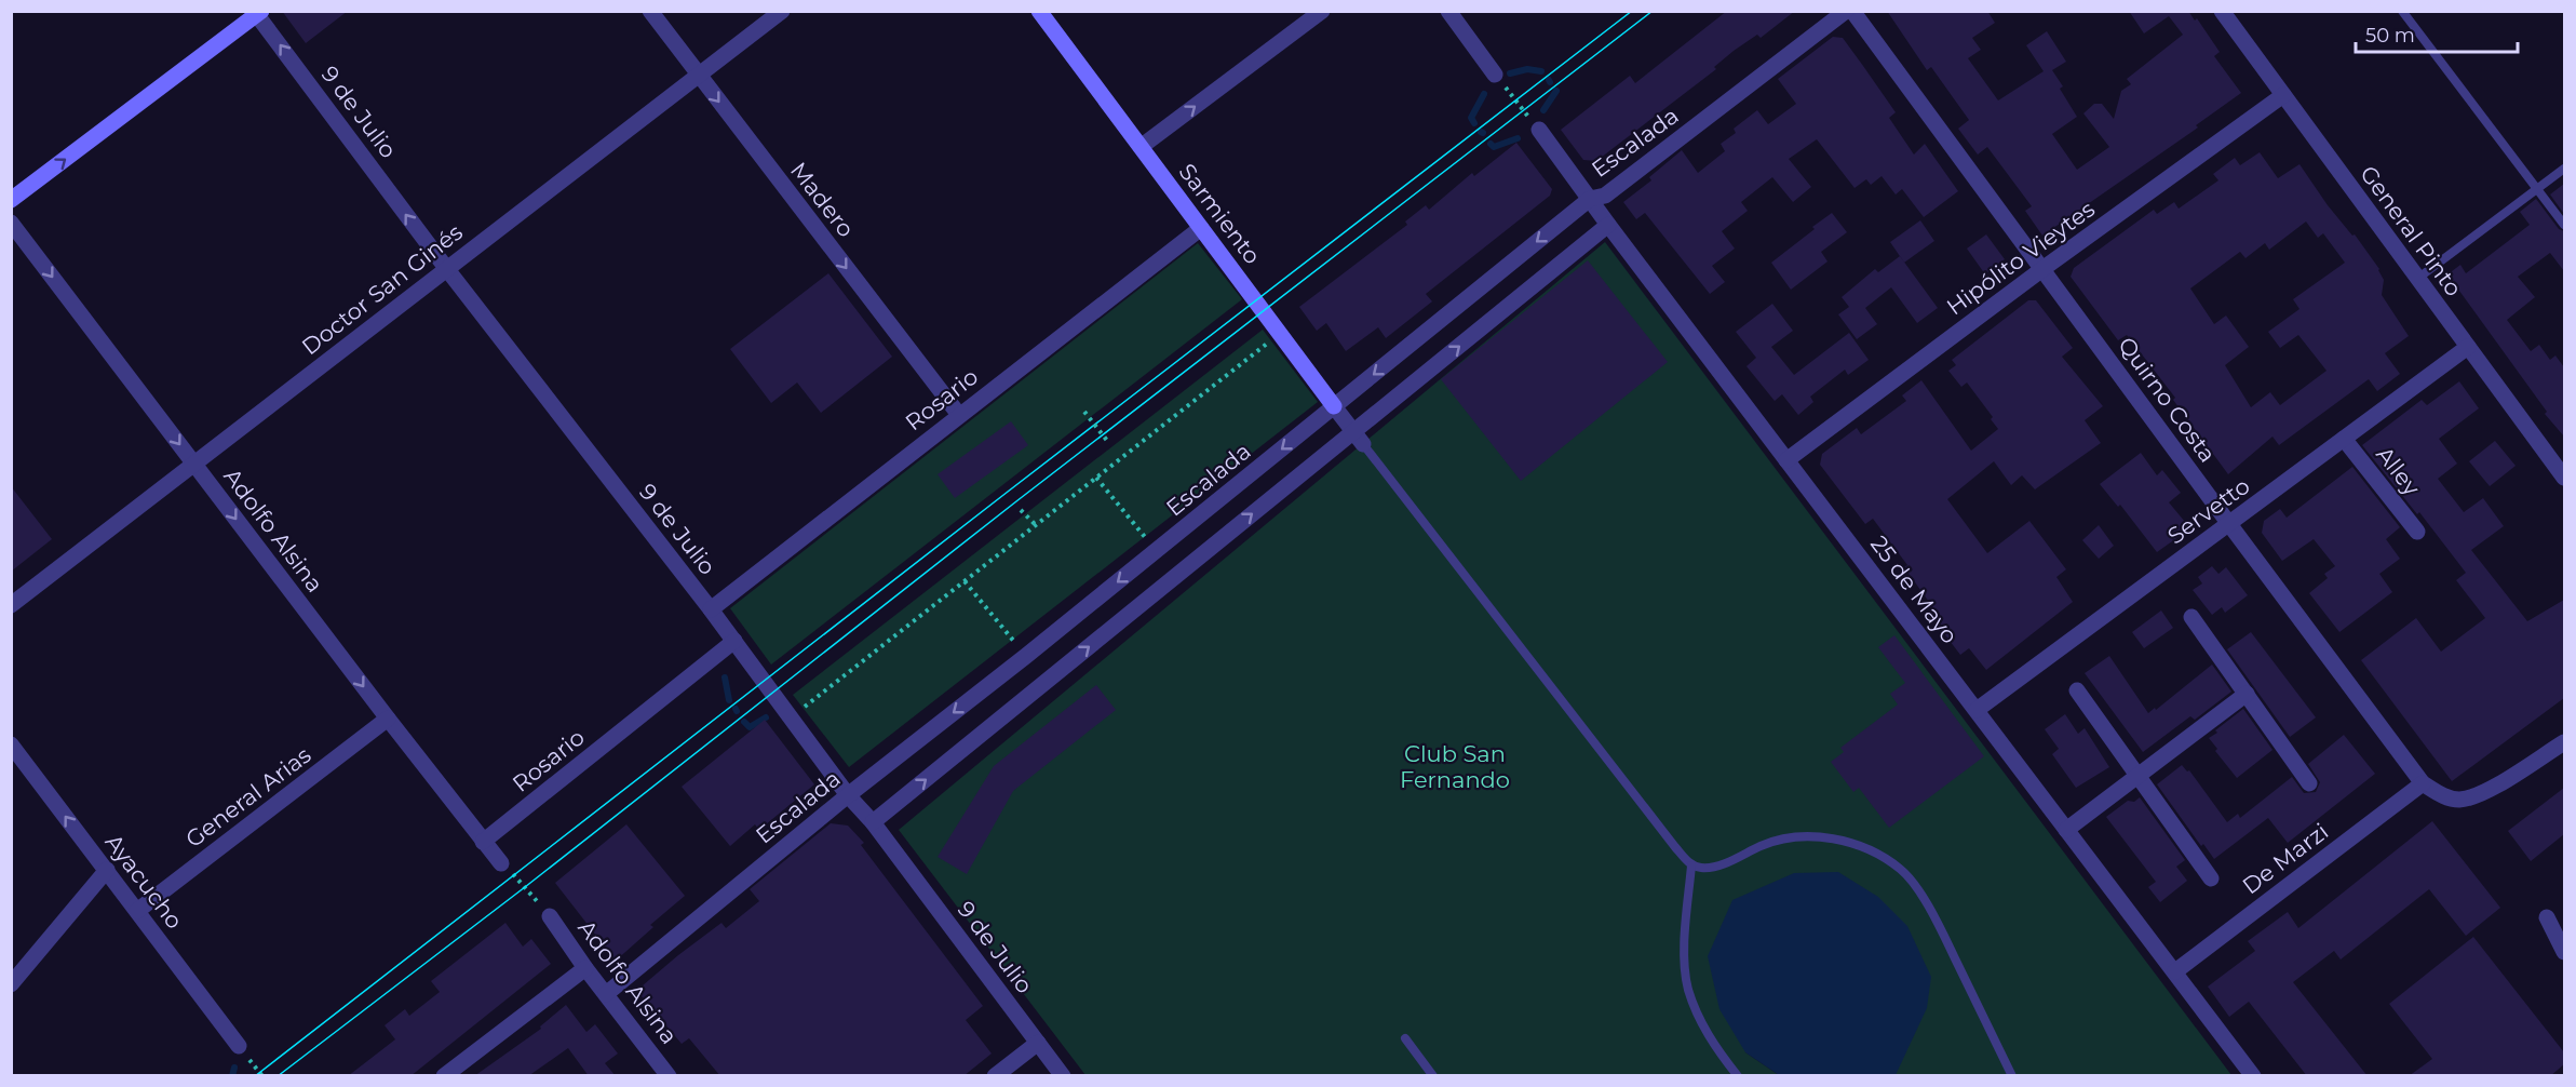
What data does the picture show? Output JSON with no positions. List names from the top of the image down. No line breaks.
{"streets":{"street":["9 de Julio","Escalada","Madero","Sarmiento","General Pinto","Hipólito Vieytes","Doctor San Ginés","Rosario","Quirno Costa","Alley","Servetto","Adolfo Alsina","25 de Mayo","General Arias","De Marzi","Ayacucho"]},"crossings":[["9 de Julio","Escalada"],["9 de Julio","Doctor San Ginés"],["9 de Julio","Rosario"],["Escalada","Sarmiento"],["Escalada","Adolfo Alsina"],["Escalada","25 de Mayo"],["Madero","Doctor San Ginés"],["Madero","Rosario"],["Sarmiento","Rosario"],["General Pinto","Hipólito Vieytes"],["General Pinto","Servetto"],["Hipólito Vieytes","Quirno Costa"],["Hipólito Vieytes","25 de Mayo"],["Doctor San Ginés","Adolfo Alsina"],["Rosario","Adolfo Alsina"],["Quirno Costa","Servetto"],["Quirno Costa","De Marzi"],["Alley","Servetto"],["Servetto","25 de Mayo"],["Adolfo Alsina","General Arias"],["25 de Mayo","De Marzi"],["General Arias","Ayacucho"]],"one_way":["Madero","Adolfo Alsina","Ayacucho"],"parks":["Club San Fernando"],"scale_bar":"50 m"}
